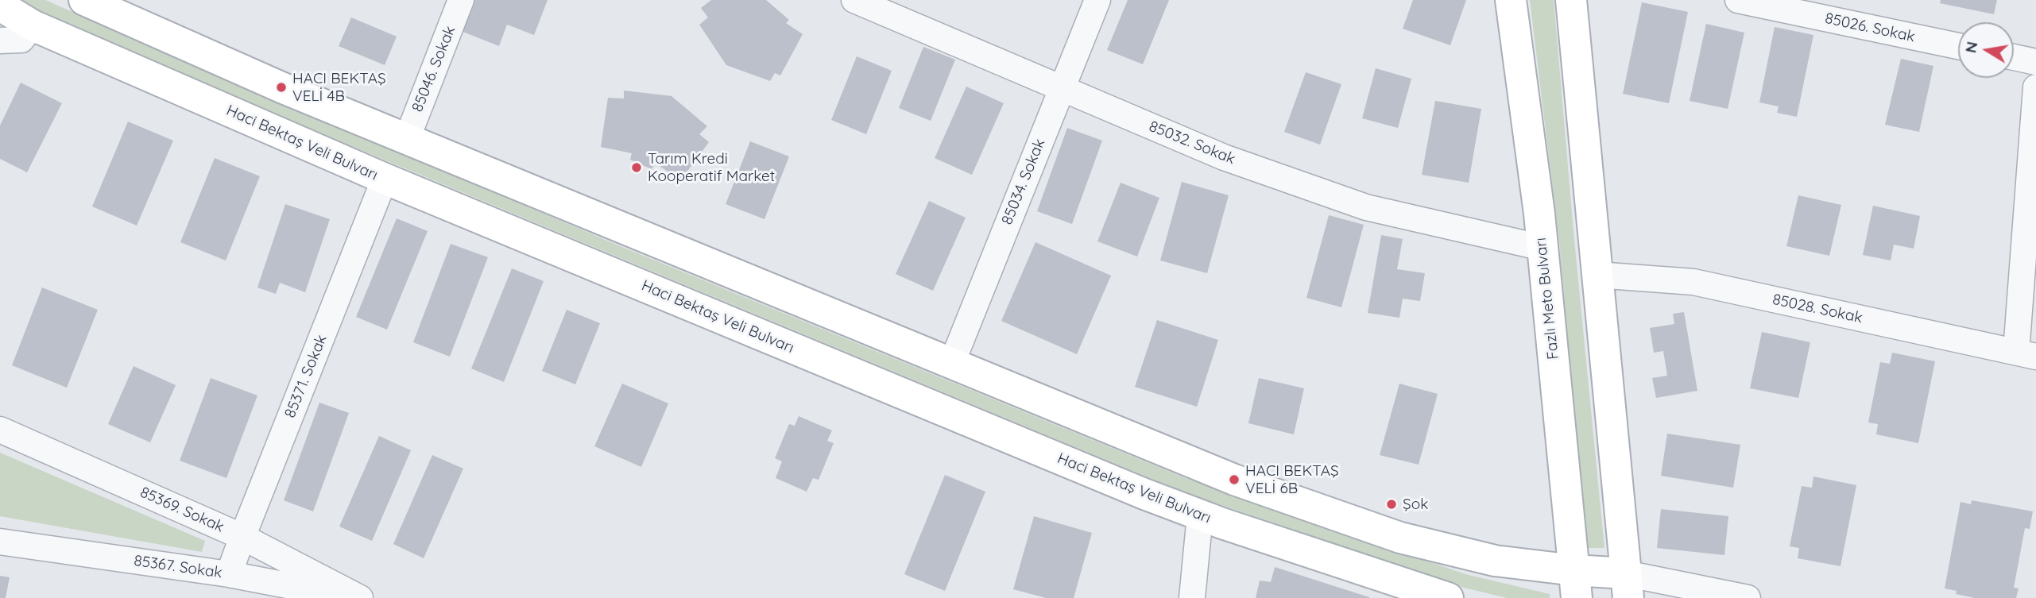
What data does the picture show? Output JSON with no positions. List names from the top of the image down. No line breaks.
{"streets":{"main road":["Haci Bektaş Veli Bulvarı","Fazlı Meto Bulvarı"],"street":["85026. Sokak","85046. Sokak","85032. Sokak","85034. Sokak","85028. Sokak","85371. Sokak","85369. Sokak","85367. Sokak"]},"crossings":[["Haci Bektaş Veli Bulvarı","85371. Sokak"],["85032. Sokak","85034. Sokak"],["85032. Sokak","Fazlı Meto Bulvarı"],["85371. Sokak","85369. Sokak"],["85371. Sokak","85367. Sokak"]],"places":["HACI BEKTAŞ VELİ 4B","Tarım Kredi Kooperatif Market","HACI BEKTAŞ VELİ 6B","Şok"],"north":"left"}
